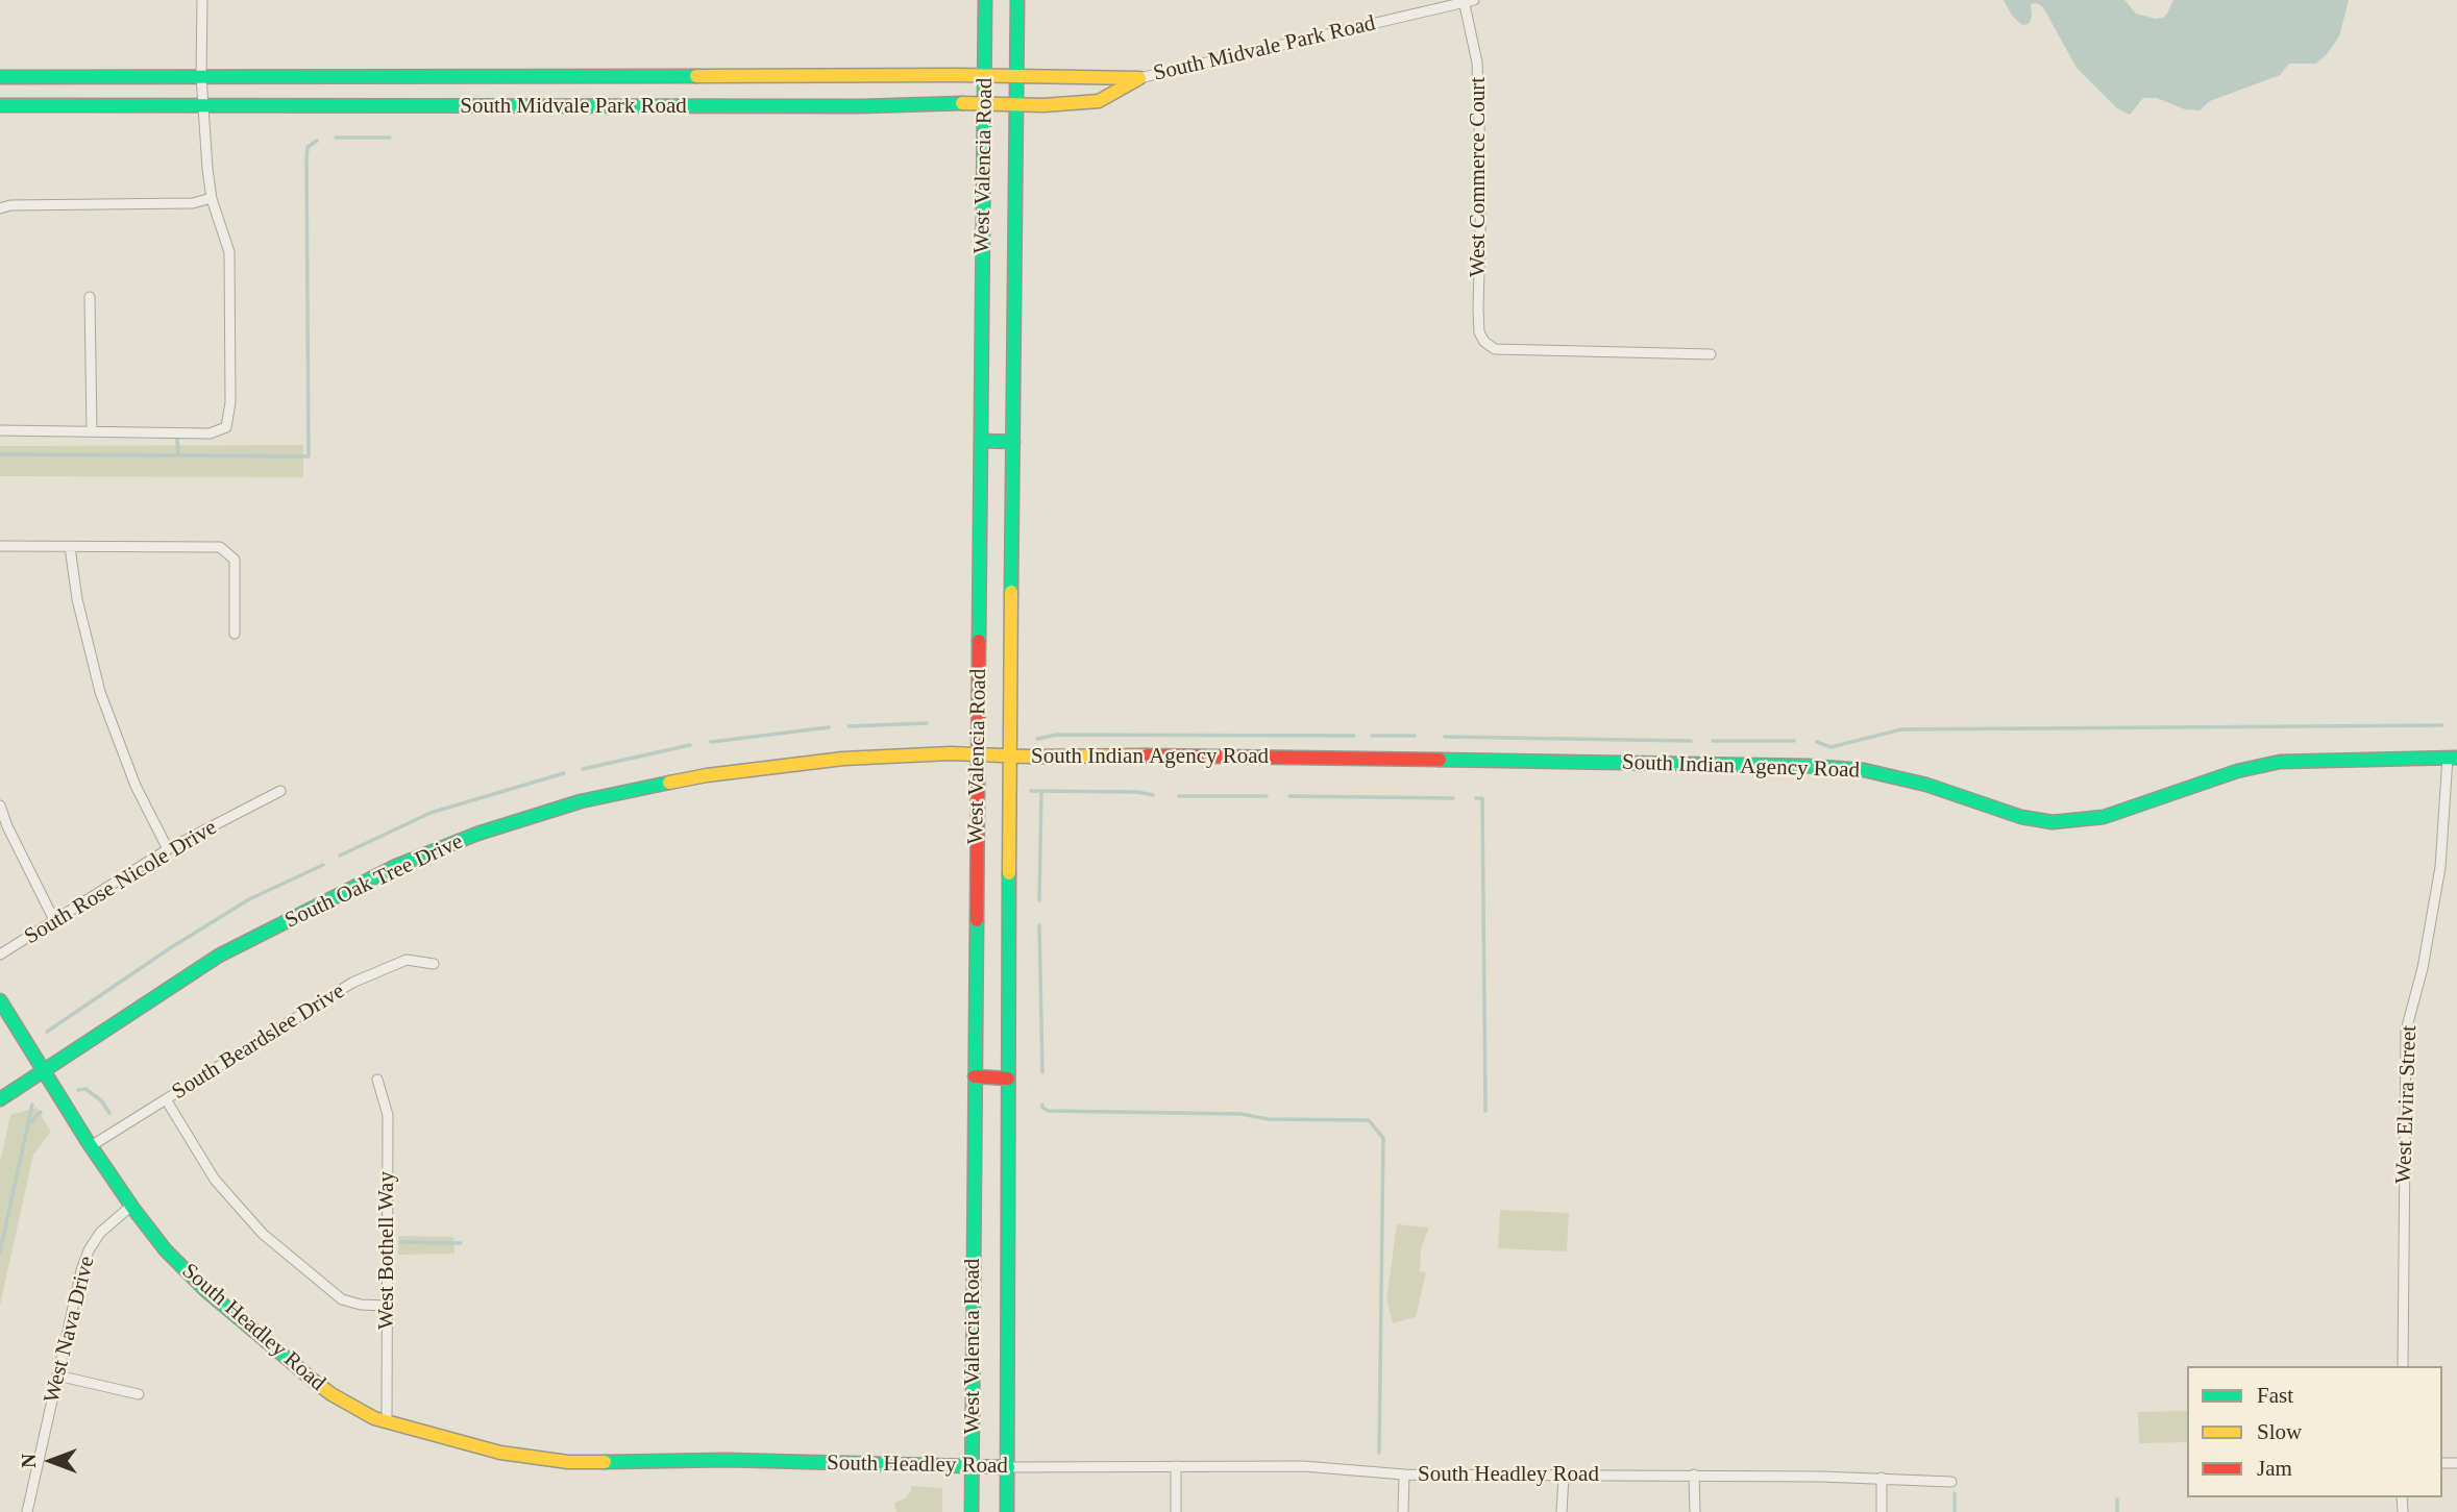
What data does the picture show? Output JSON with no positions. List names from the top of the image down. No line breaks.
{"streets":{"main road":["South Midvale Park Road","West Valencia Road","South Indian Agency Road","South Oak Tree Drive","South Headley Road"],"street":["West Commerce Court","South Rose Nicole Drive","South Beardslee Drive","West Elvira Street","West Bothell Way","West Nava Drive"]},"crossings":[["South Midvale Park Road","West Valencia Road"],["South Midvale Park Road","West Commerce Court"],["West Valencia Road","South Indian Agency Road"],["West Valencia Road","South Oak Tree Drive"],["West Valencia Road","South Headley Road"],["South Indian Agency Road","South Oak Tree Drive"],["South Indian Agency Road","West Elvira Street"],["South Oak Tree Drive","South Headley Road"],["South Beardslee Drive","South Headley Road"],["West Bothell Way","South Headley Road"],["South Headley Road","West Nava Drive"]],"legend":["Fast","Slow","Jam"],"north":"left"}
